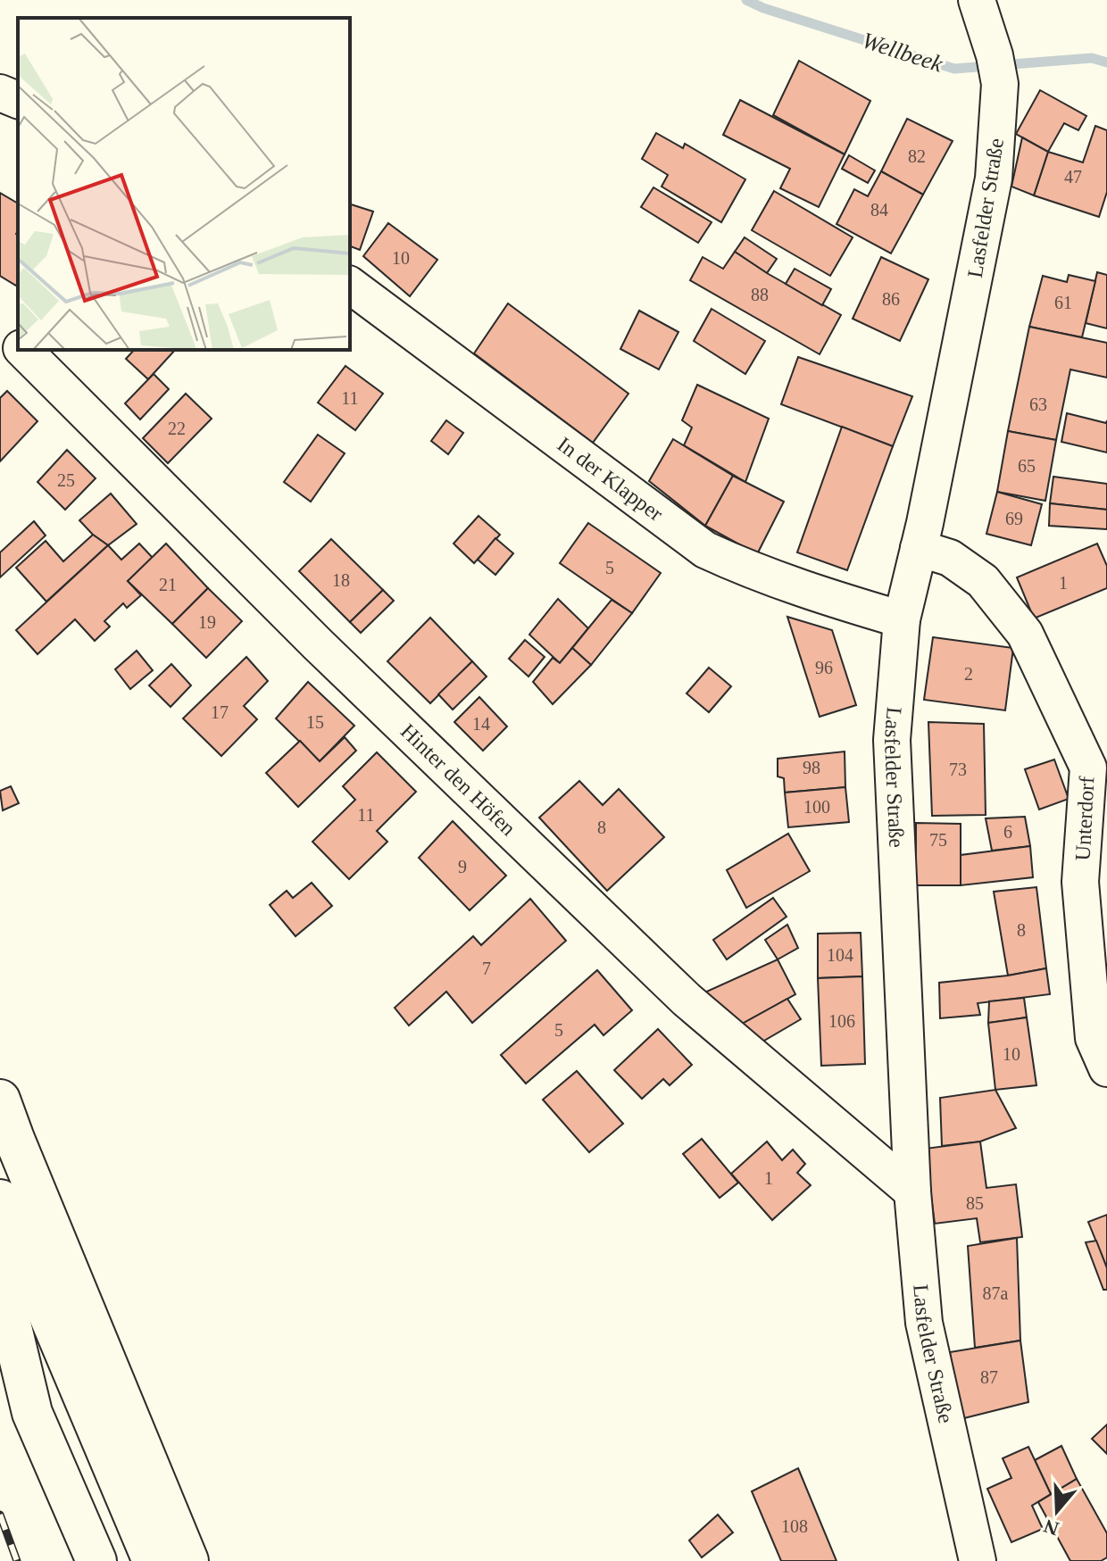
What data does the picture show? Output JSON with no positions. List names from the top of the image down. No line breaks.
{"streets":{"street":["Lasfelder Straße","In der Klapper","Hinter den Höfen","Unterdorf"]},"crossings":[["Lasfelder Straße","In der Klapper"],["Lasfelder Straße","Hinter den Höfen"],["Lasfelder Straße","Unterdorf"]],"water":["Wellbeek"],"house_numbers":["82","47","84","10","88","86","61","11","63","22","65","25","69","5","18","1","21","19","96","2","17","15","14","98","73","100","11","8","6","75","9","8","104","7","106","5","10","1","85","87a","87","108"],"north":"bottom"}
